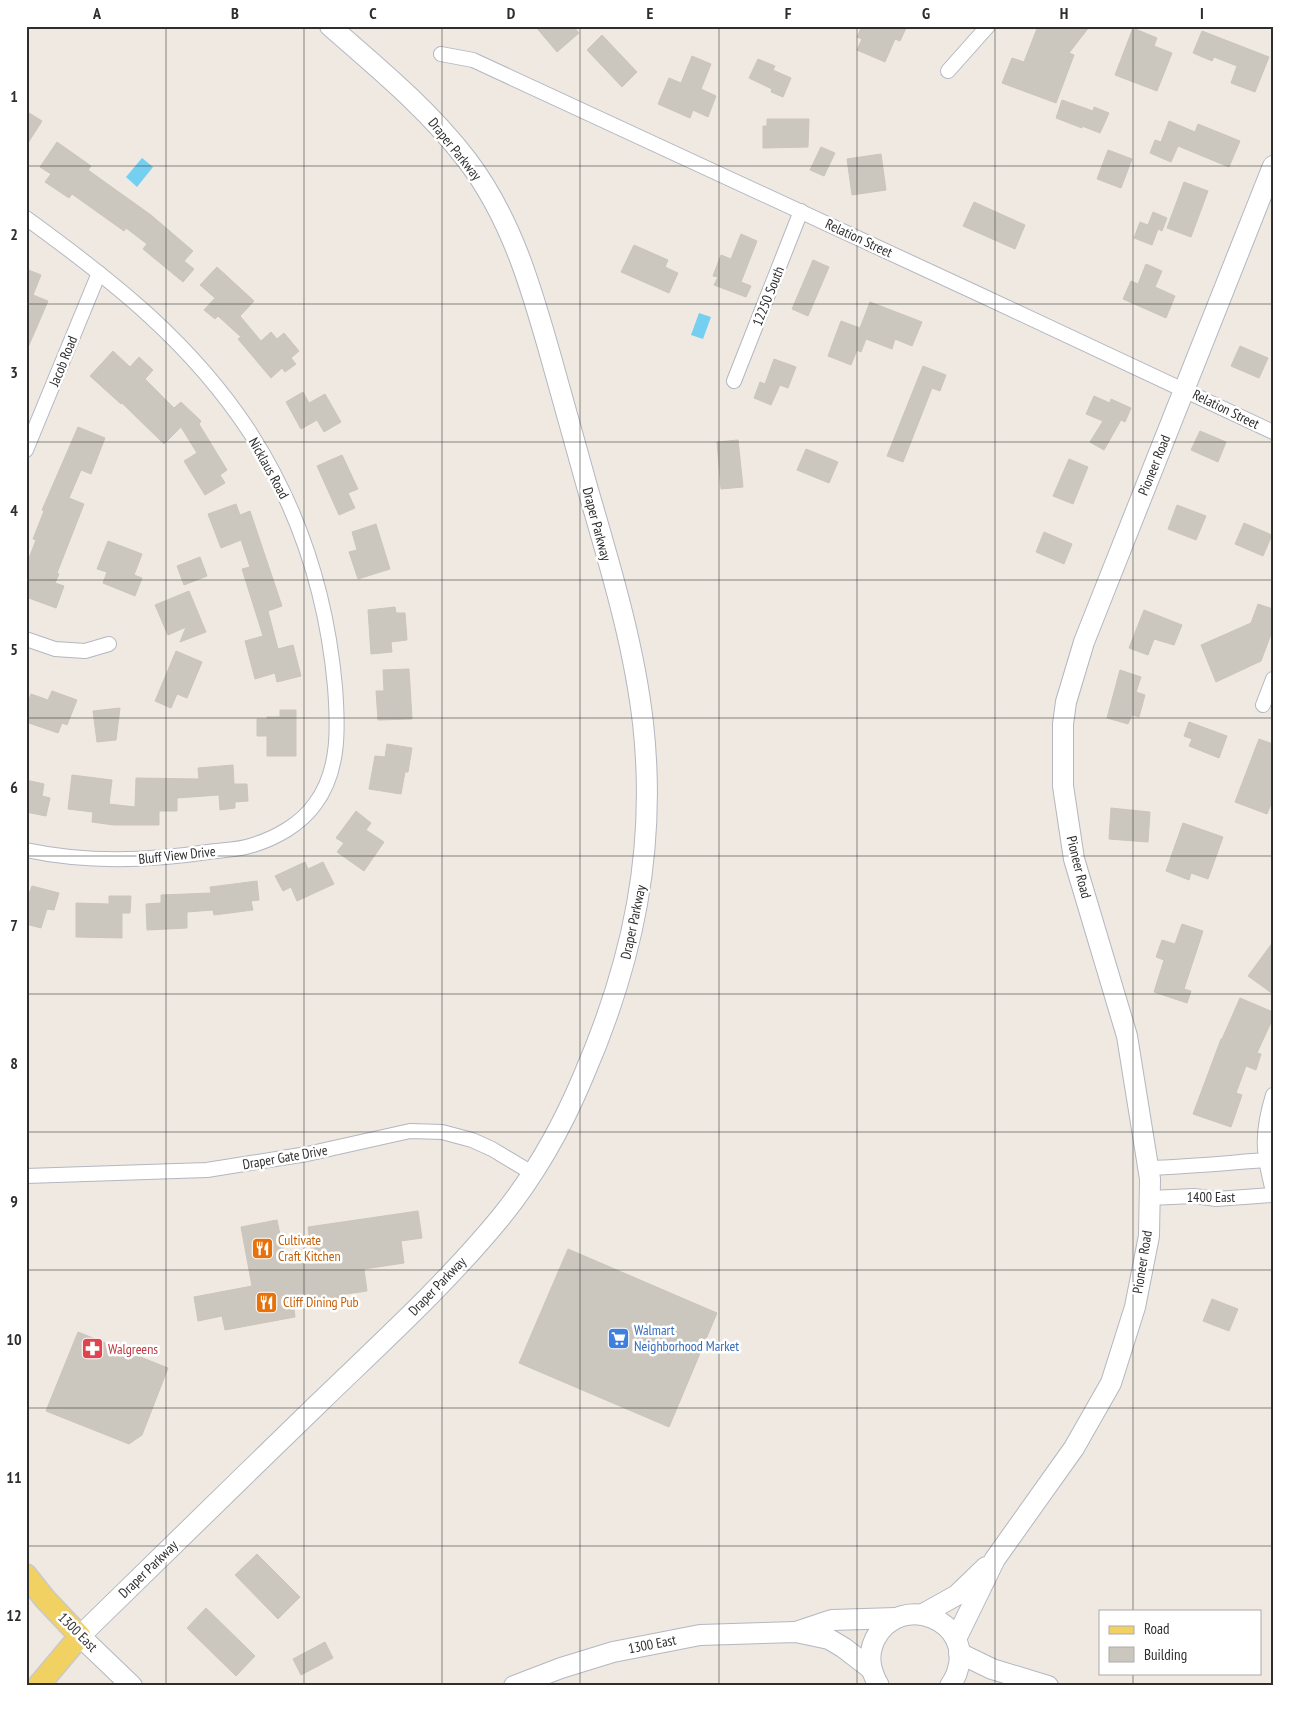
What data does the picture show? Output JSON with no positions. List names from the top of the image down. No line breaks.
{"streets":{"main road":["Draper Parkway","Pioneer Road","1300 East"],"street":["Relation Street","12250 South","Jacob Road","Nicklaus Road","Bluff View Drive","Draper Gate Drive","1400 East"]},"crossings":[["Draper Parkway","Draper Gate Drive"],["Draper Parkway","1300 East"],["Relation Street","12250 South"],["Relation Street","Pioneer Road"],["Jacob Road","Nicklaus Road"],["Pioneer Road","1400 East"],["Pioneer Road","1300 East"],["Nicklaus Road","Bluff View Drive"]],"places":{"restaurant":["Cultivate Craft Kitchen","Cliff Dining Pub"],"supermarket":["Walmart Neighborhood Market"],"pharmacy":["Walgreens"]},"legend":["Road","Building"],"grid":{"columns":["A","B","C","D","E","F","G","H","I"],"rows":["1","2","3","4","5","6","7","8","9","10","11","12"]}}
